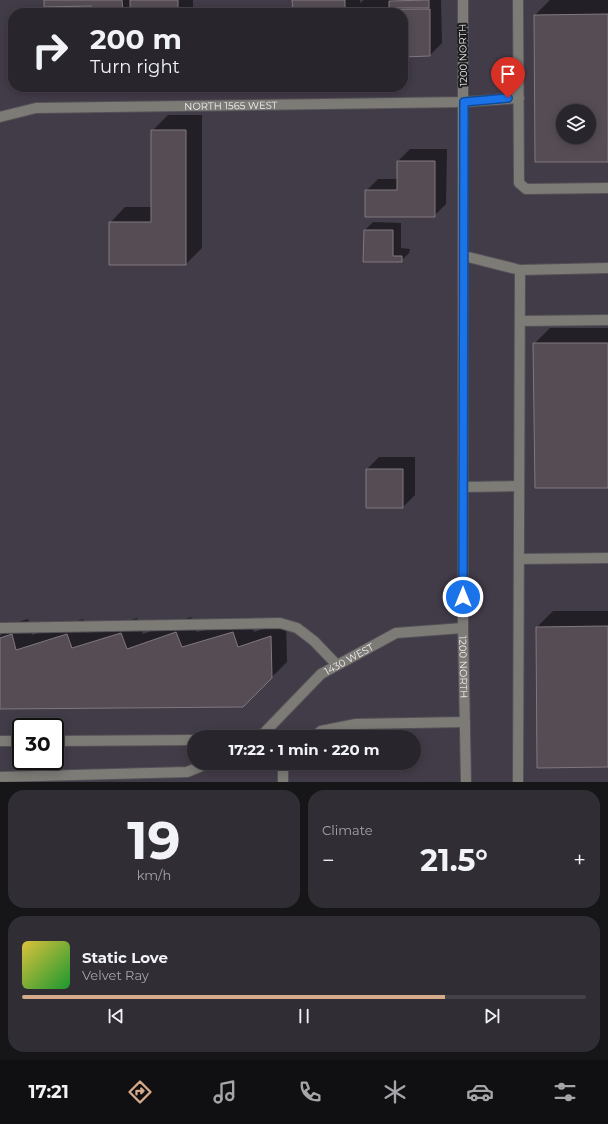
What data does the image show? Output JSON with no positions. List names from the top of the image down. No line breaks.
{"streets":{"street":["1200 NORTH","NORTH 1565 WEST","1430 WEST"]},"crossings":[["1200 NORTH","NORTH 1565 WEST"],["1200 NORTH","1430 WEST"]],"page":{"turn":["200 m","Turn right"],"limit":"30","trip":"17:22 · 1 min · 220 m","tile":[["19","km/h"],"Climate"],"heat":["−","21.5°","+"],"song":["Static Love","Velvet Ray"],"tabs":"17:21"}}
